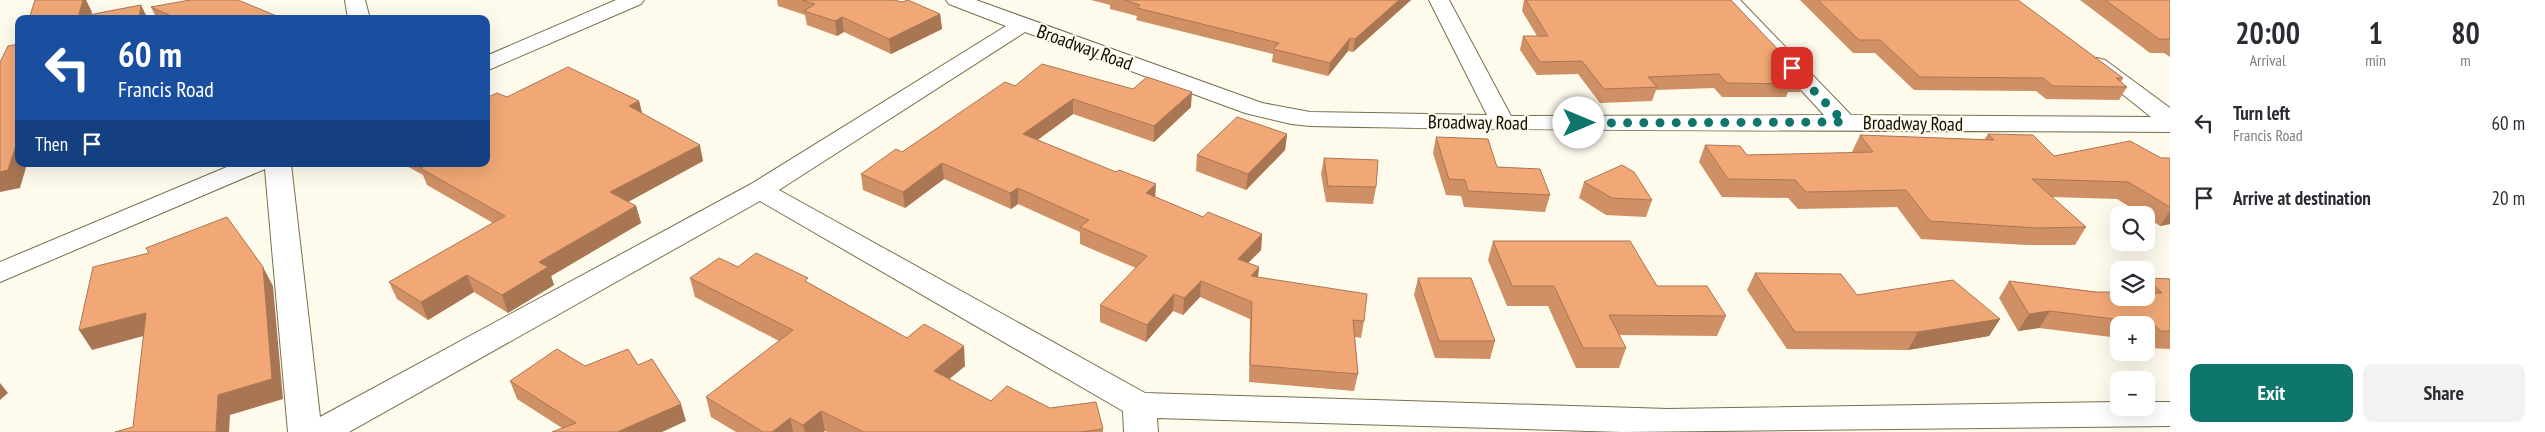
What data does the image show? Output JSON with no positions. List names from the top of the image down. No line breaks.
{"streets":{"street":["Broadway Road"]},"page":{"eta":["20:00","Arrival","1","min","80","m"],"turn":["60 m","Francis Road"],"list":[{"name":"Turn left","note":"Francis Road","value":"60 m"},{"name":"Arrive at destination","value":"20 m"}],"then":"Then","map_buttons":["+","−"],"buttons":["Exit","Share"]}}
